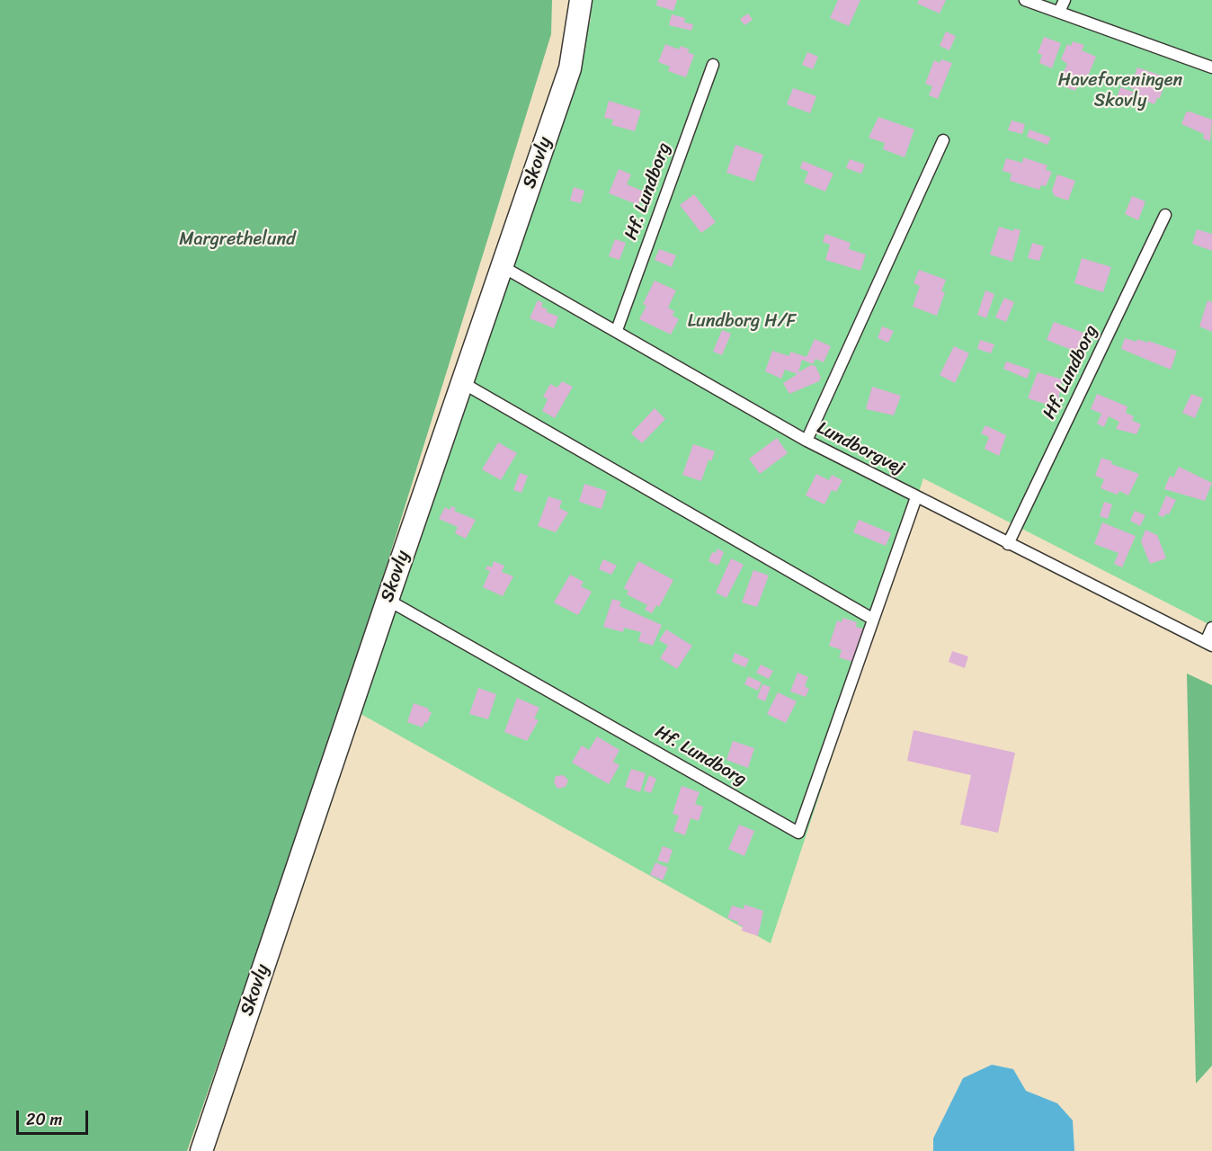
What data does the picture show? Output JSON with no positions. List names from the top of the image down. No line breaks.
{"streets":{"street":["Skovly"],"lane":["Hf. Lundborg","Lundborgvej"]},"crossings":[["Skovly","Hf. Lundborg"],["Skovly","Lundborgvej"],["Hf. Lundborg","Lundborgvej"]],"parks":["Haveforeningen Skovly","Margrethelund","Lundborg H/F"],"scale_bar":"20 m"}
